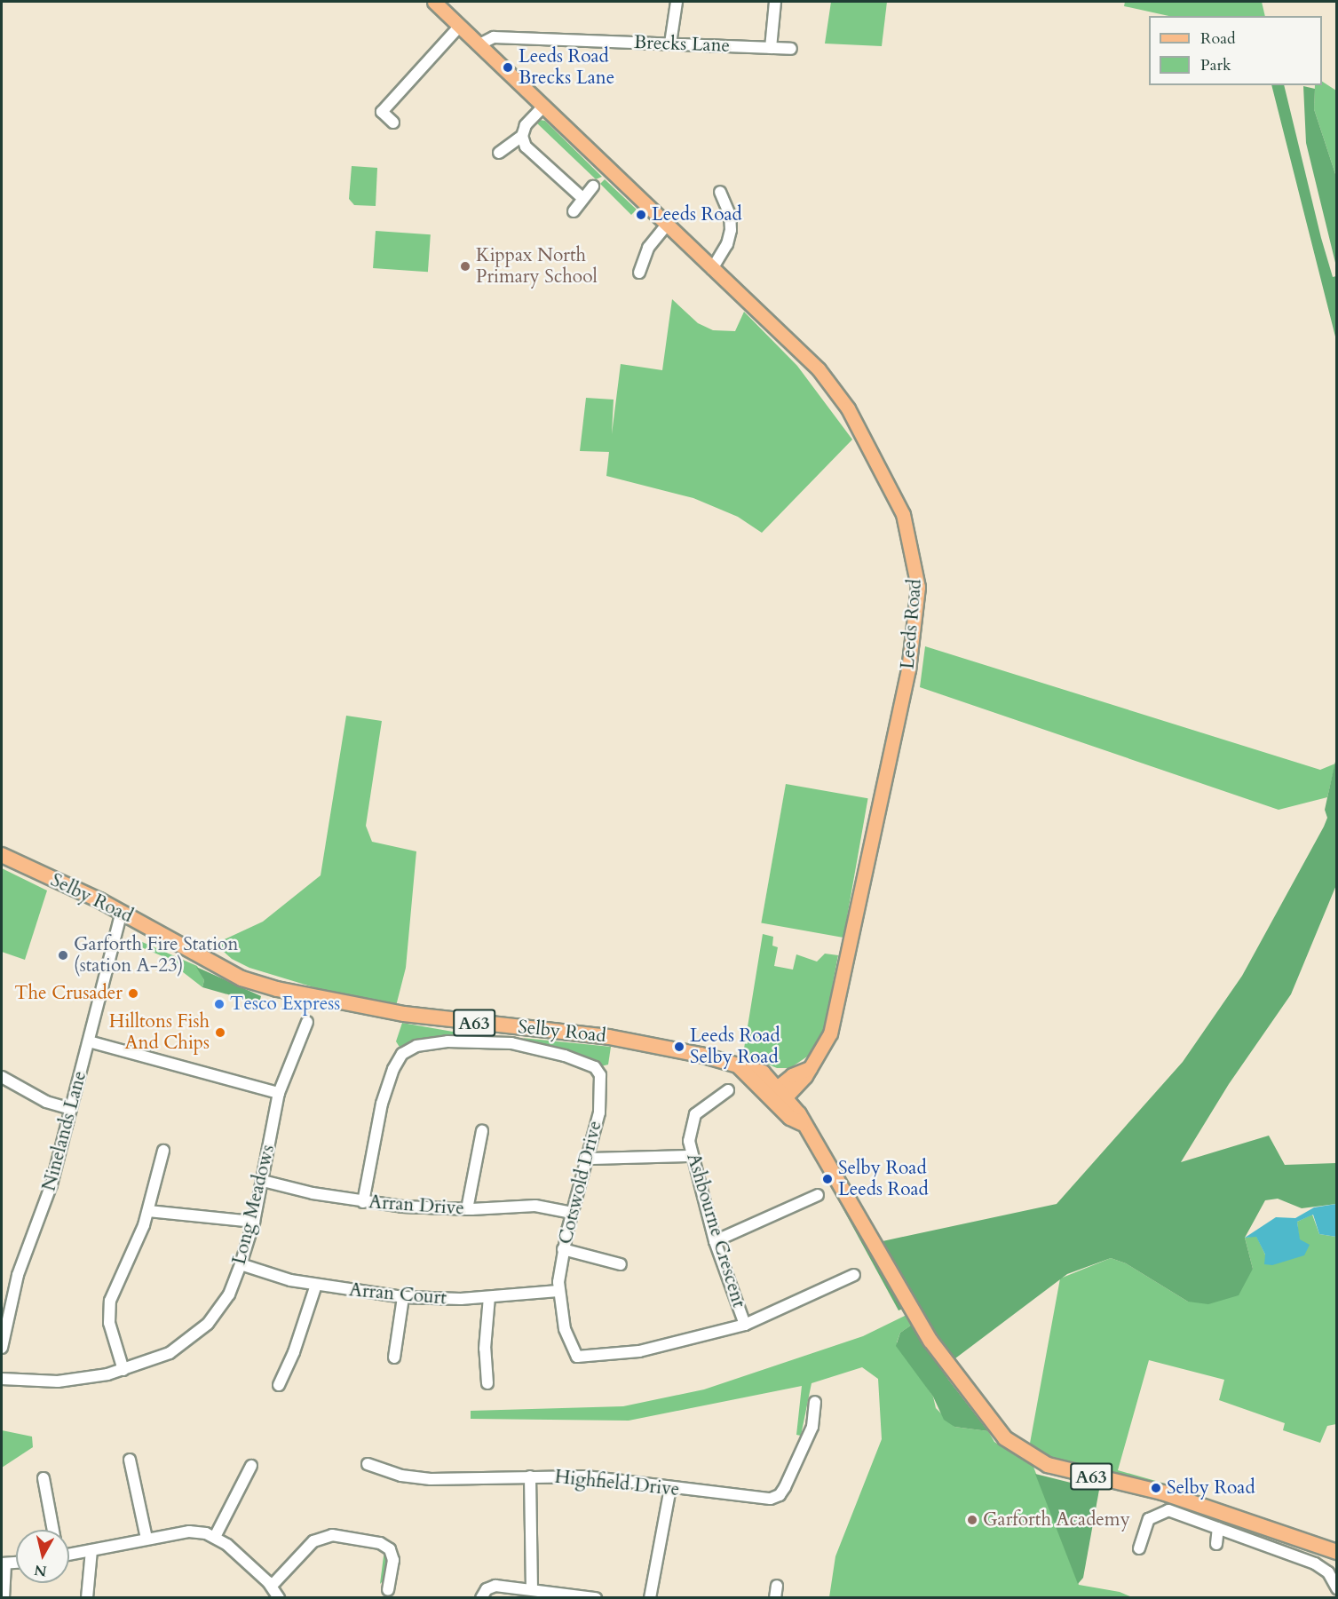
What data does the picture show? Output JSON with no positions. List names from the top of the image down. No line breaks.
{"streets":{"highway":["Selby Road","A63"],"main road":["Leeds Road"],"street":["Brecks Lane","Ninelands Lane","Cotswold Drive","Long Meadows","Arran Drive","Ashbourne Crescent","Arran Court","Highfield Drive"]},"crossings":[["Brecks Lane","Leeds Road"],["Leeds Road","Selby Road"],["Selby Road","Ninelands Lane"],["Cotswold Drive","Arran Drive"],["Cotswold Drive","Ashbourne Crescent"],["Cotswold Drive","Arran Court"],["Long Meadows","Arran Drive"],["Long Meadows","Arran Court"]],"places":["Leeds Road Brecks Lane","Leeds Road","Kippax North Primary School","Garforth Fire Station (station A-23)","The Crusader","Tesco Express","Hilltons Fish And Chips","Leeds Road Selby Road","Selby Road Leeds Road","Selby Road","Garforth Academy"],"legend":["Road","Park"],"north":"bottom"}
